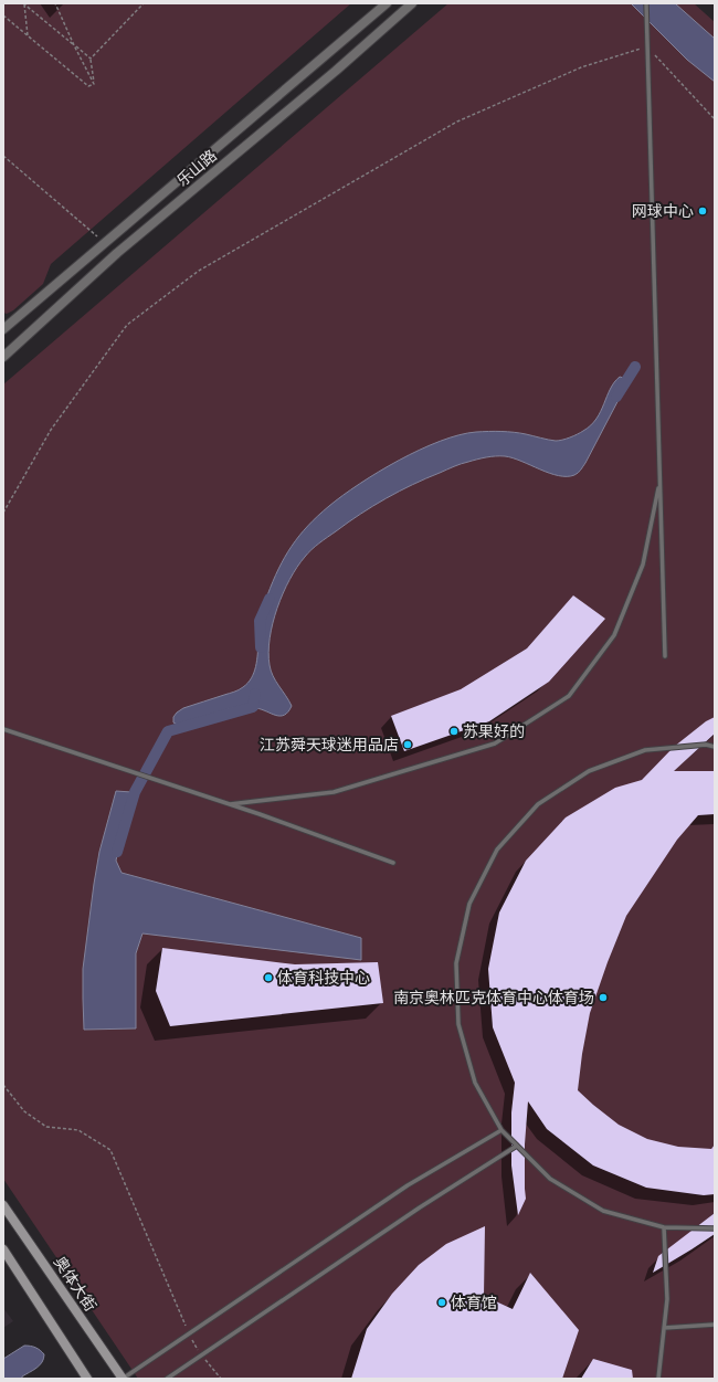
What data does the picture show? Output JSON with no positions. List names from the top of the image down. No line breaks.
{"streets":{"main road":["奥体大街"],"street":["乐山路"]},"places":["网球中心","苏果好的","江苏舜天球迷用品店","体育科技中心","南京奥林匹克体育中心体育场","体育馆"]}
